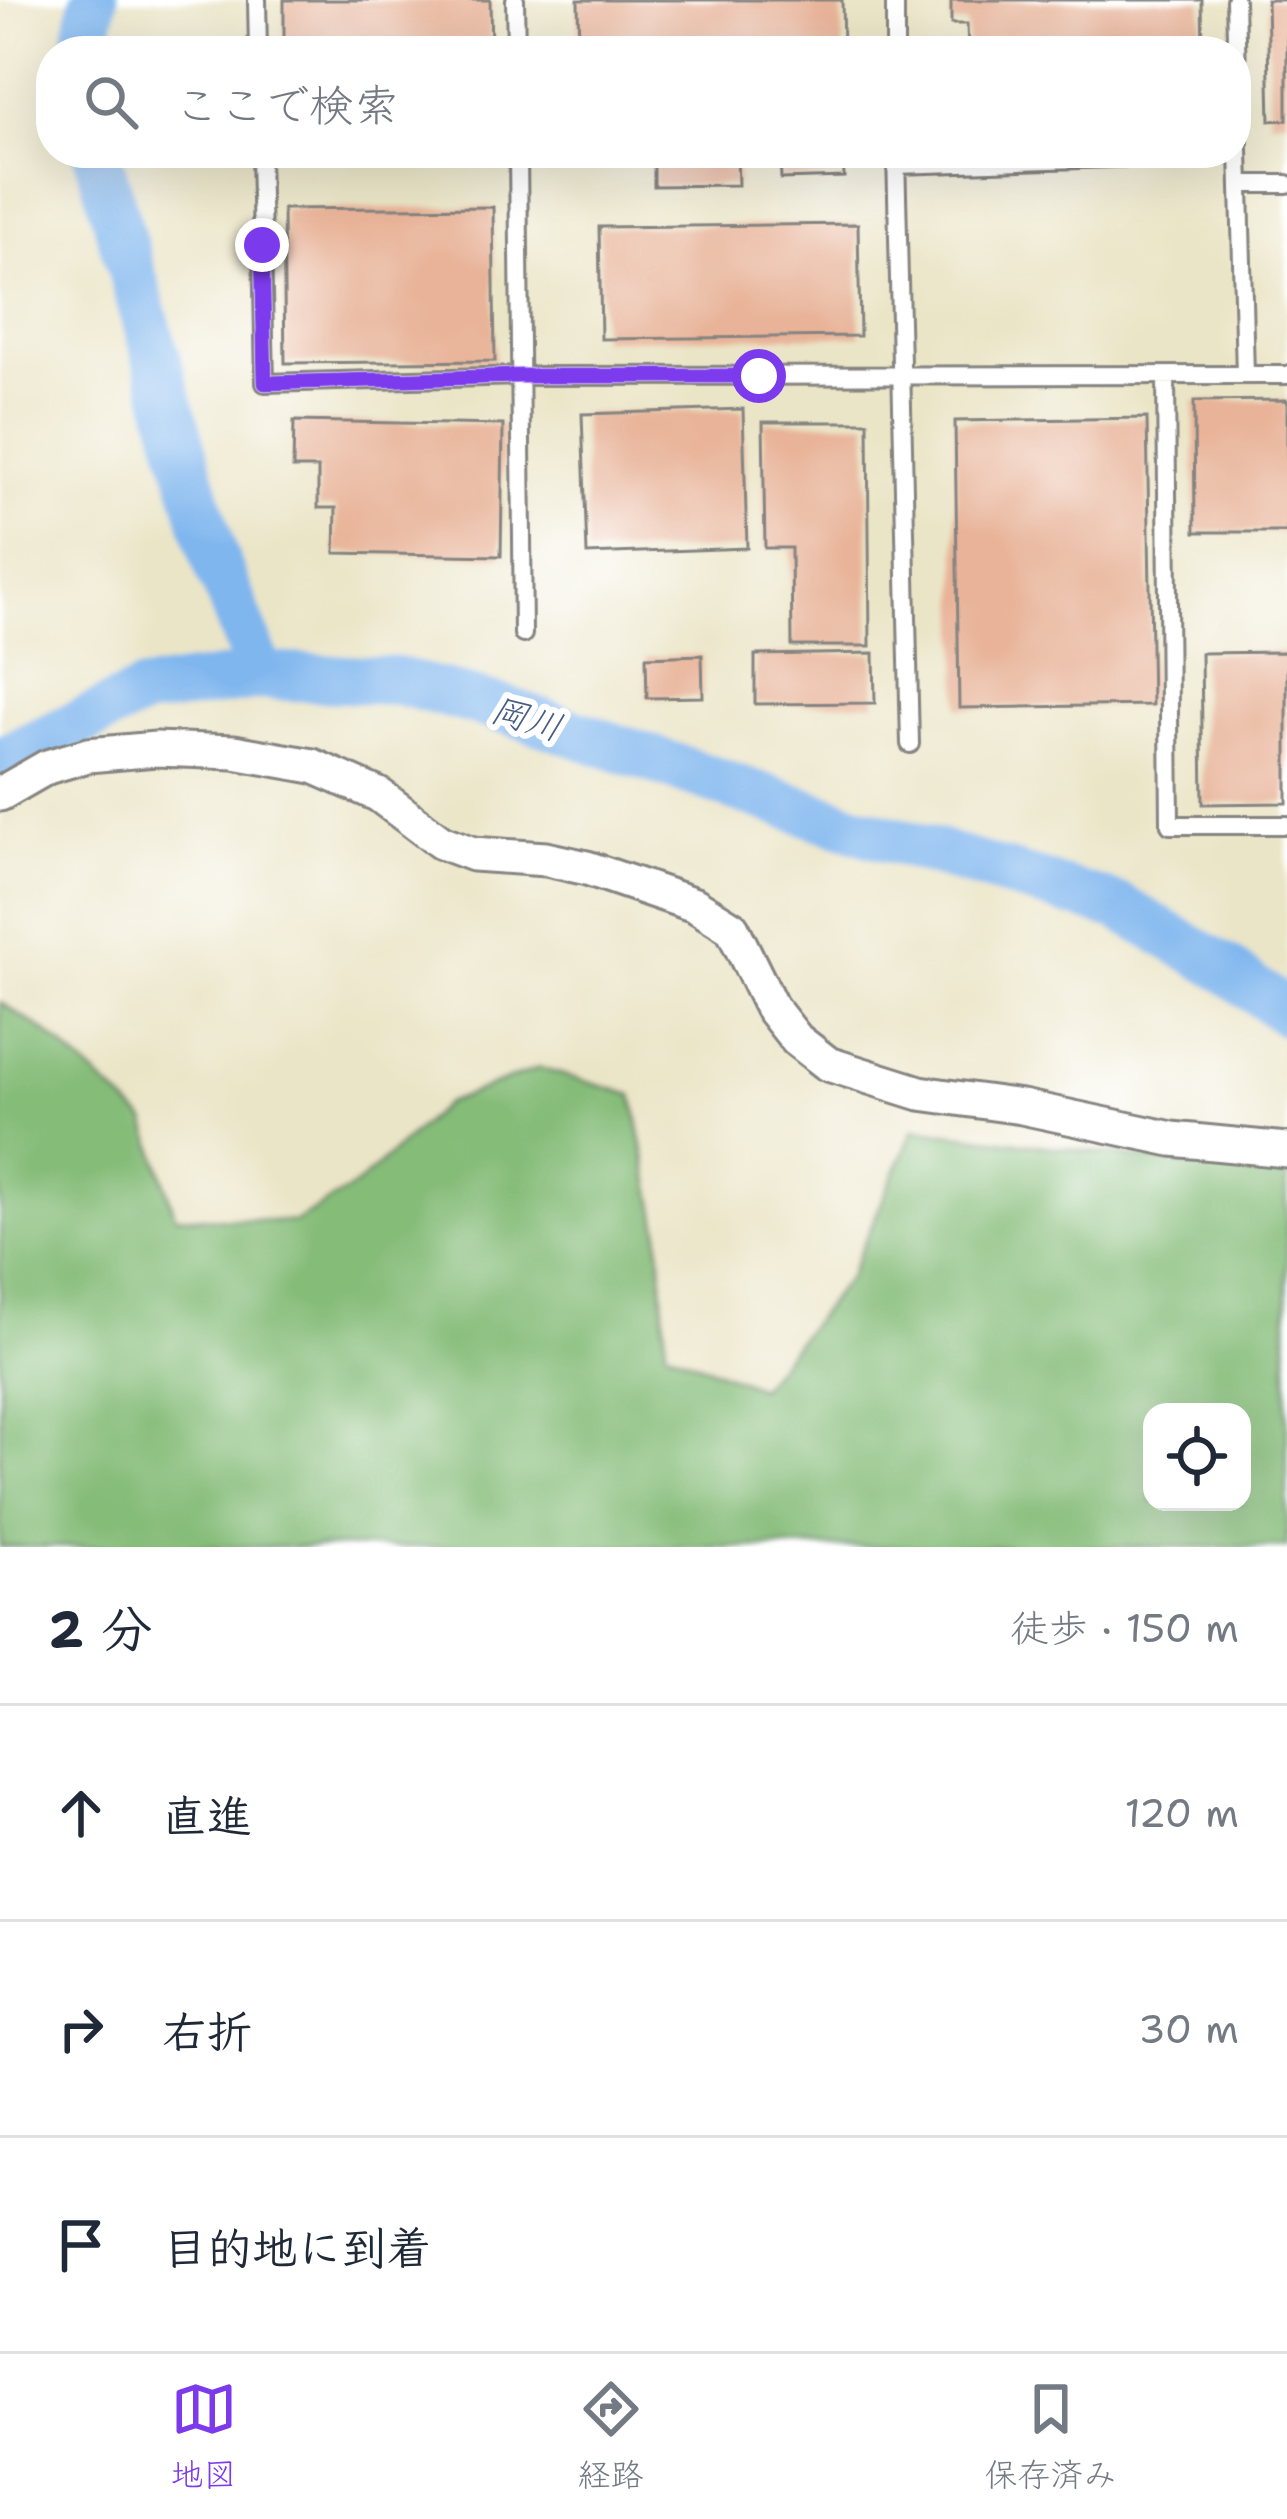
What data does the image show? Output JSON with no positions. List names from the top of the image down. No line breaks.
{"water":["岡川"],"page":{"search":"ここで検索","heading":["2 分","徒歩 · 150 m"],"list":[["直進","120 m"],["右折","30 m"],"目的地に到着"],"nav":["地図","経路","保存済み"]}}
